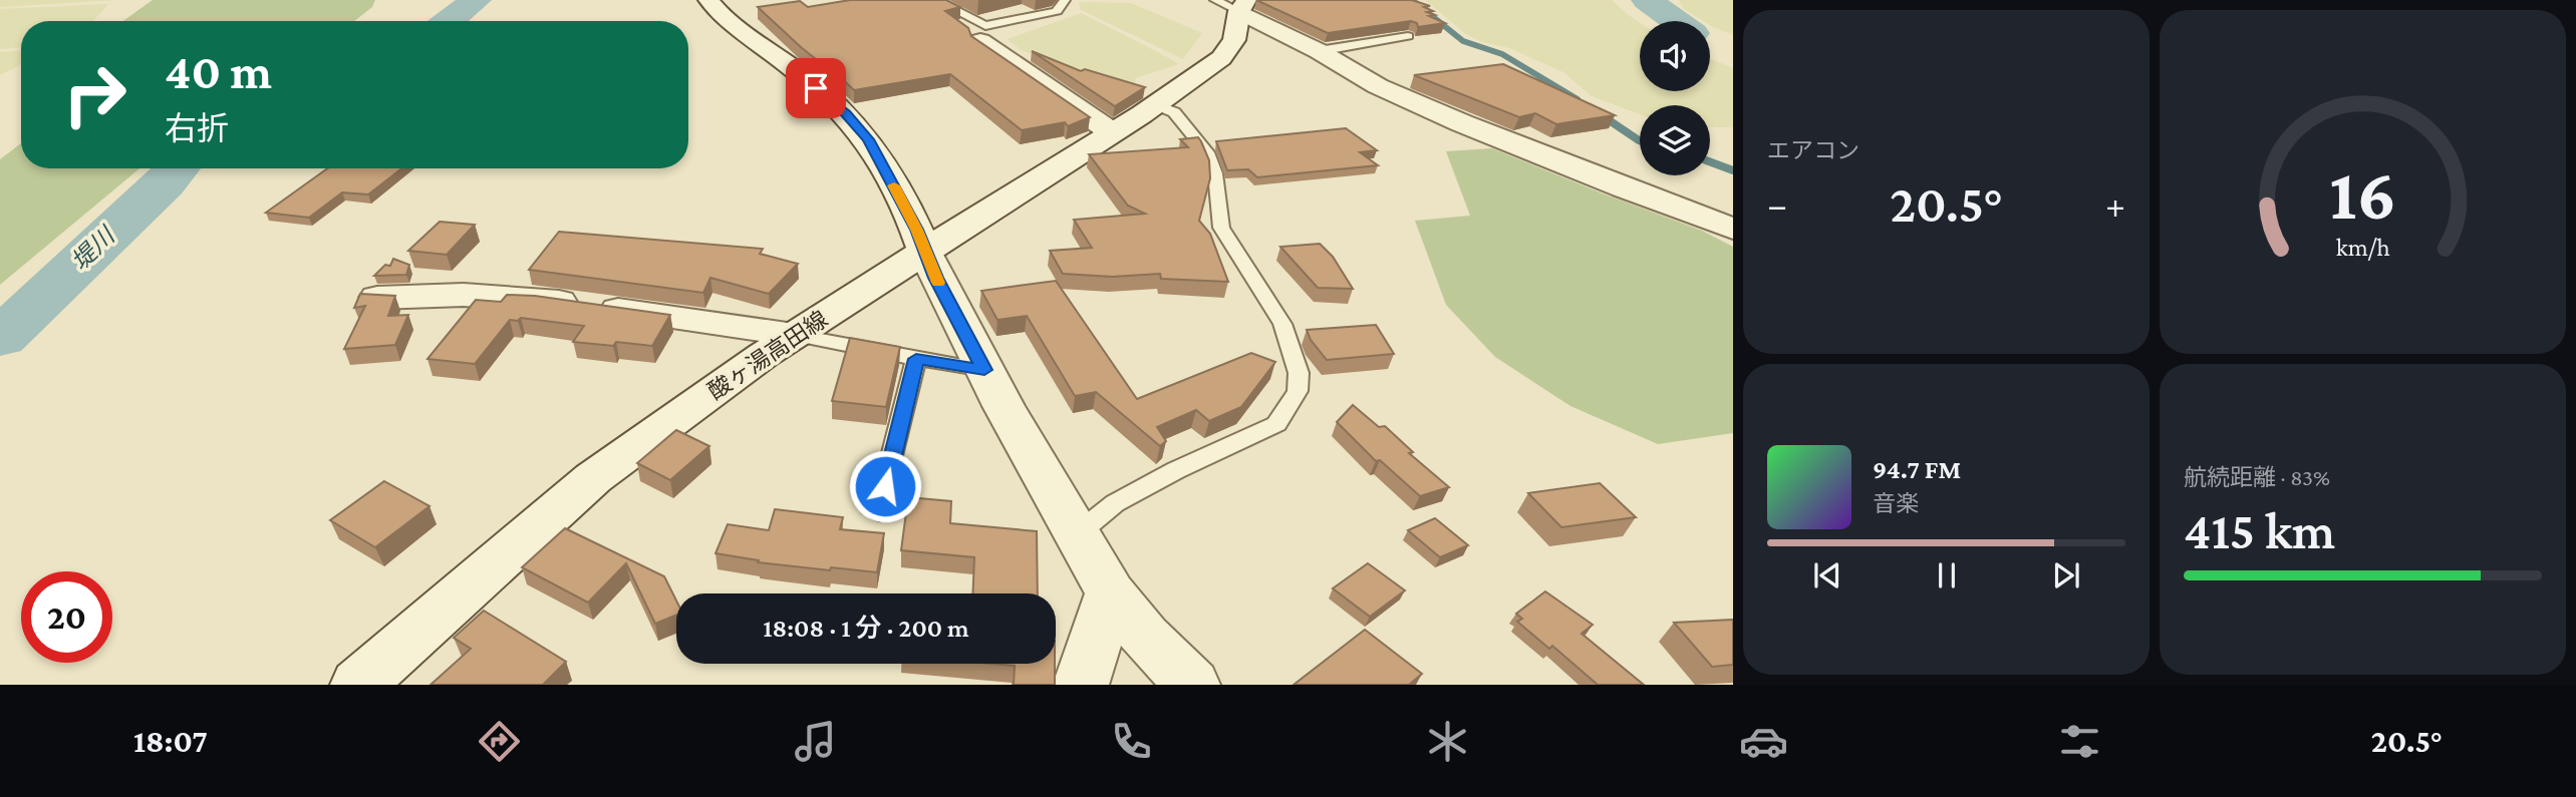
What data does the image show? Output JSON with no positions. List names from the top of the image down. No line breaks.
{"streets":{"street":["酸ヶ湯高田線"]},"water":["堤川"],"page":{"tile":["エアコン",["航続距離 · 83%","415 km"]],"turn":["40 m","右折"],"heat":["−","20.5°","+"],"song":["94.7 FM","音楽"],"limit":"20","trip":"18:08 · 1 分 · 200 m","tabs":["18:07","20.5°"],"gauge":["16","km/h"]}}
